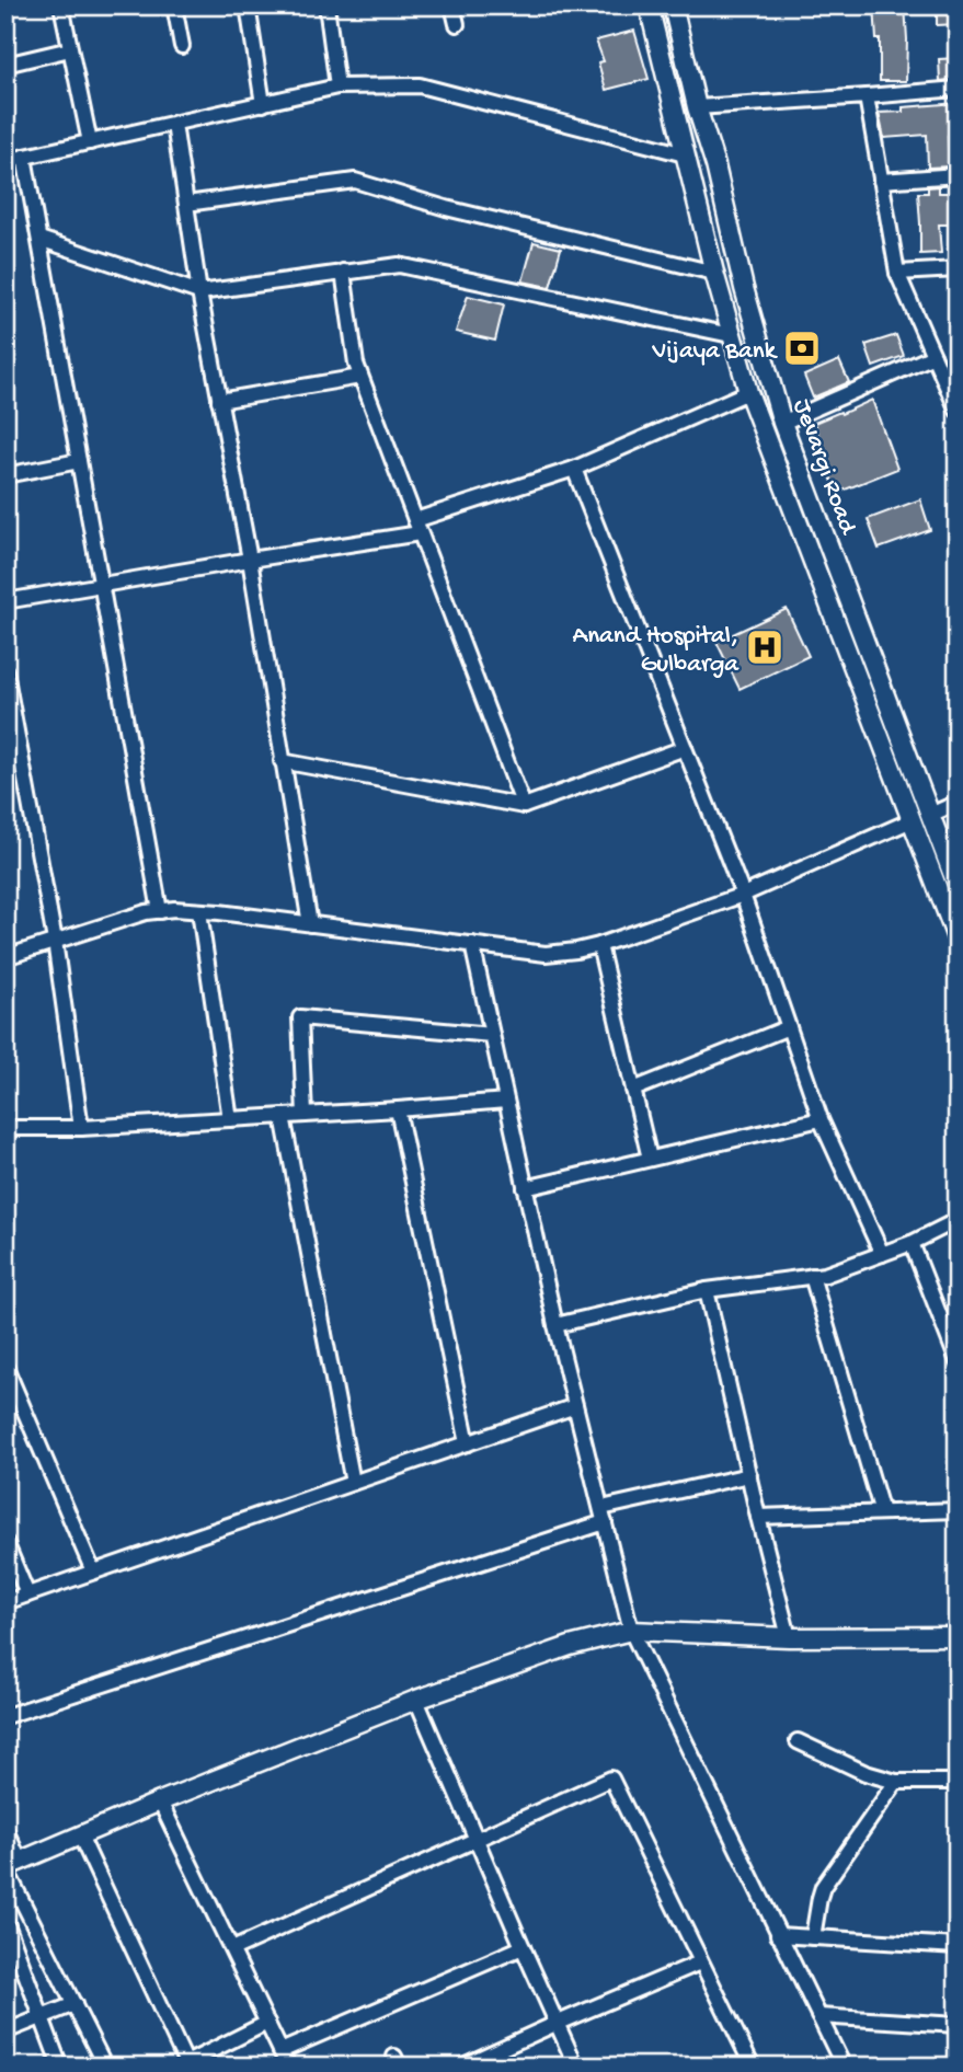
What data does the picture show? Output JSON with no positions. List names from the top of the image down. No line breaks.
{"streets":{"main road":["Jevargi Road"]},"places":{"bank":["Vijaya Bank"],"hospital":["Anand Hospital, Gulbarga"]}}
